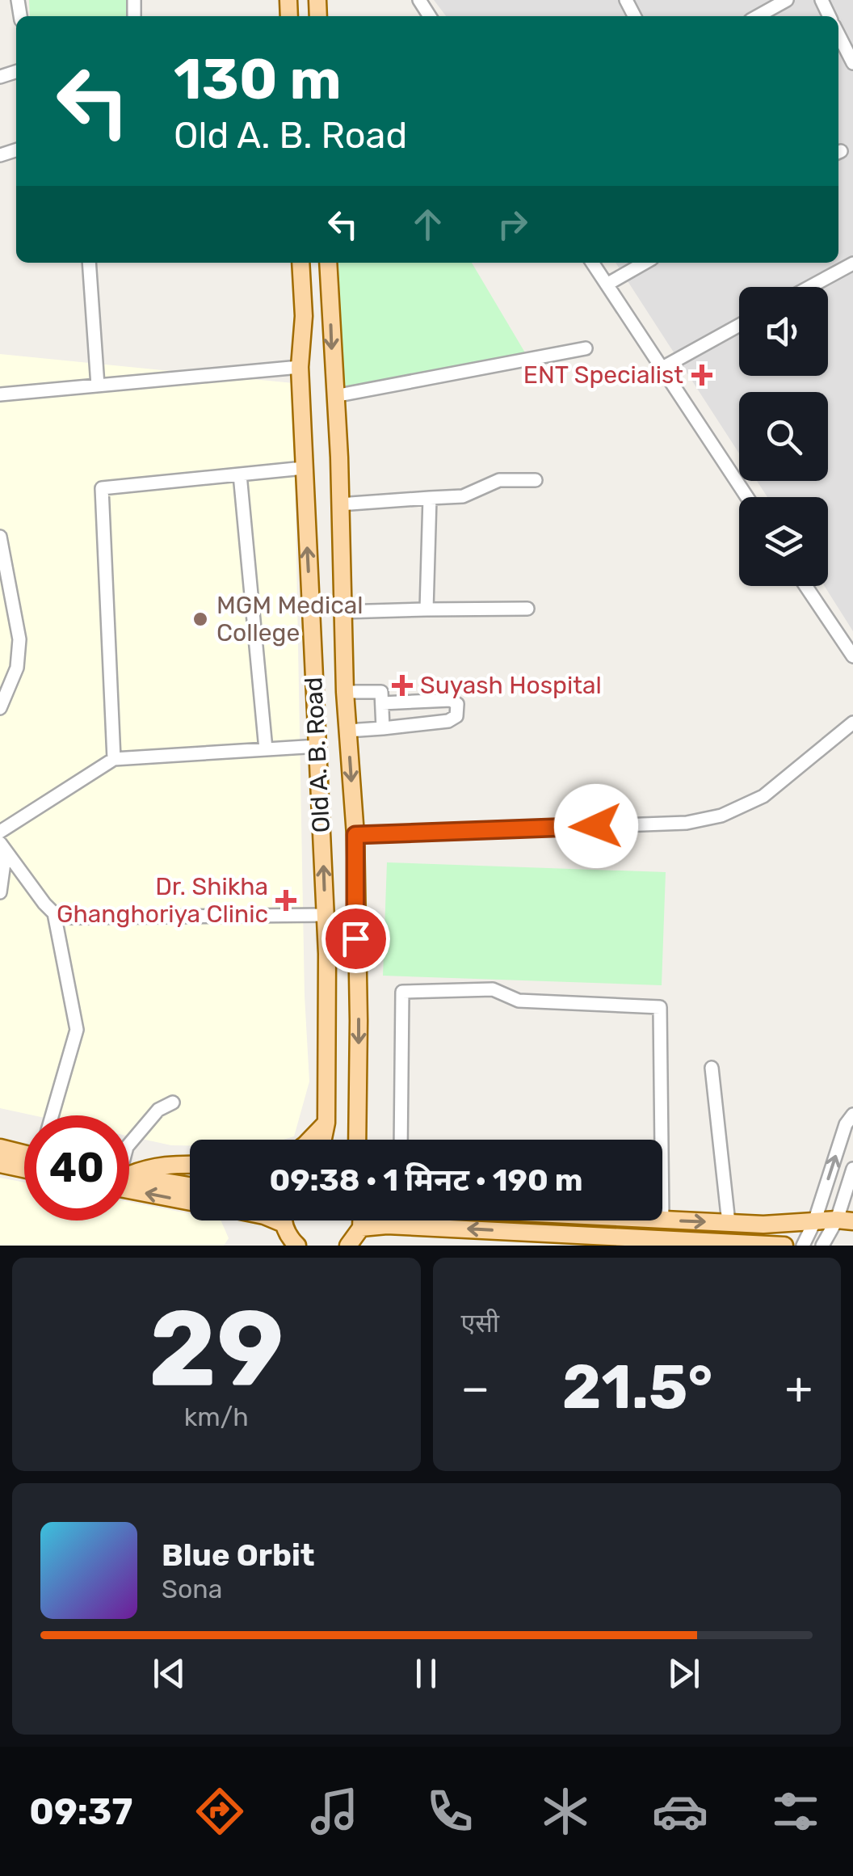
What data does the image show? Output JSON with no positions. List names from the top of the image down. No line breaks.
{"streets":{"main road":["Old A. B. Road"]},"places":{"health":["ENT Specialist","Suyash Hospital","Dr. Shikha Ghanghoriya Clinic"],"other":["MGM Medical College"]},"page":{"turn":["130 m","Old A. B. Road"],"limit":"40","trip":"09:38 · 1 मिनट · 190 m","tile":[["29","km/h"],"एसी"],"heat":["−","21.5°","+"],"song":["Blue Orbit","Sona"],"tabs":"09:37"}}
